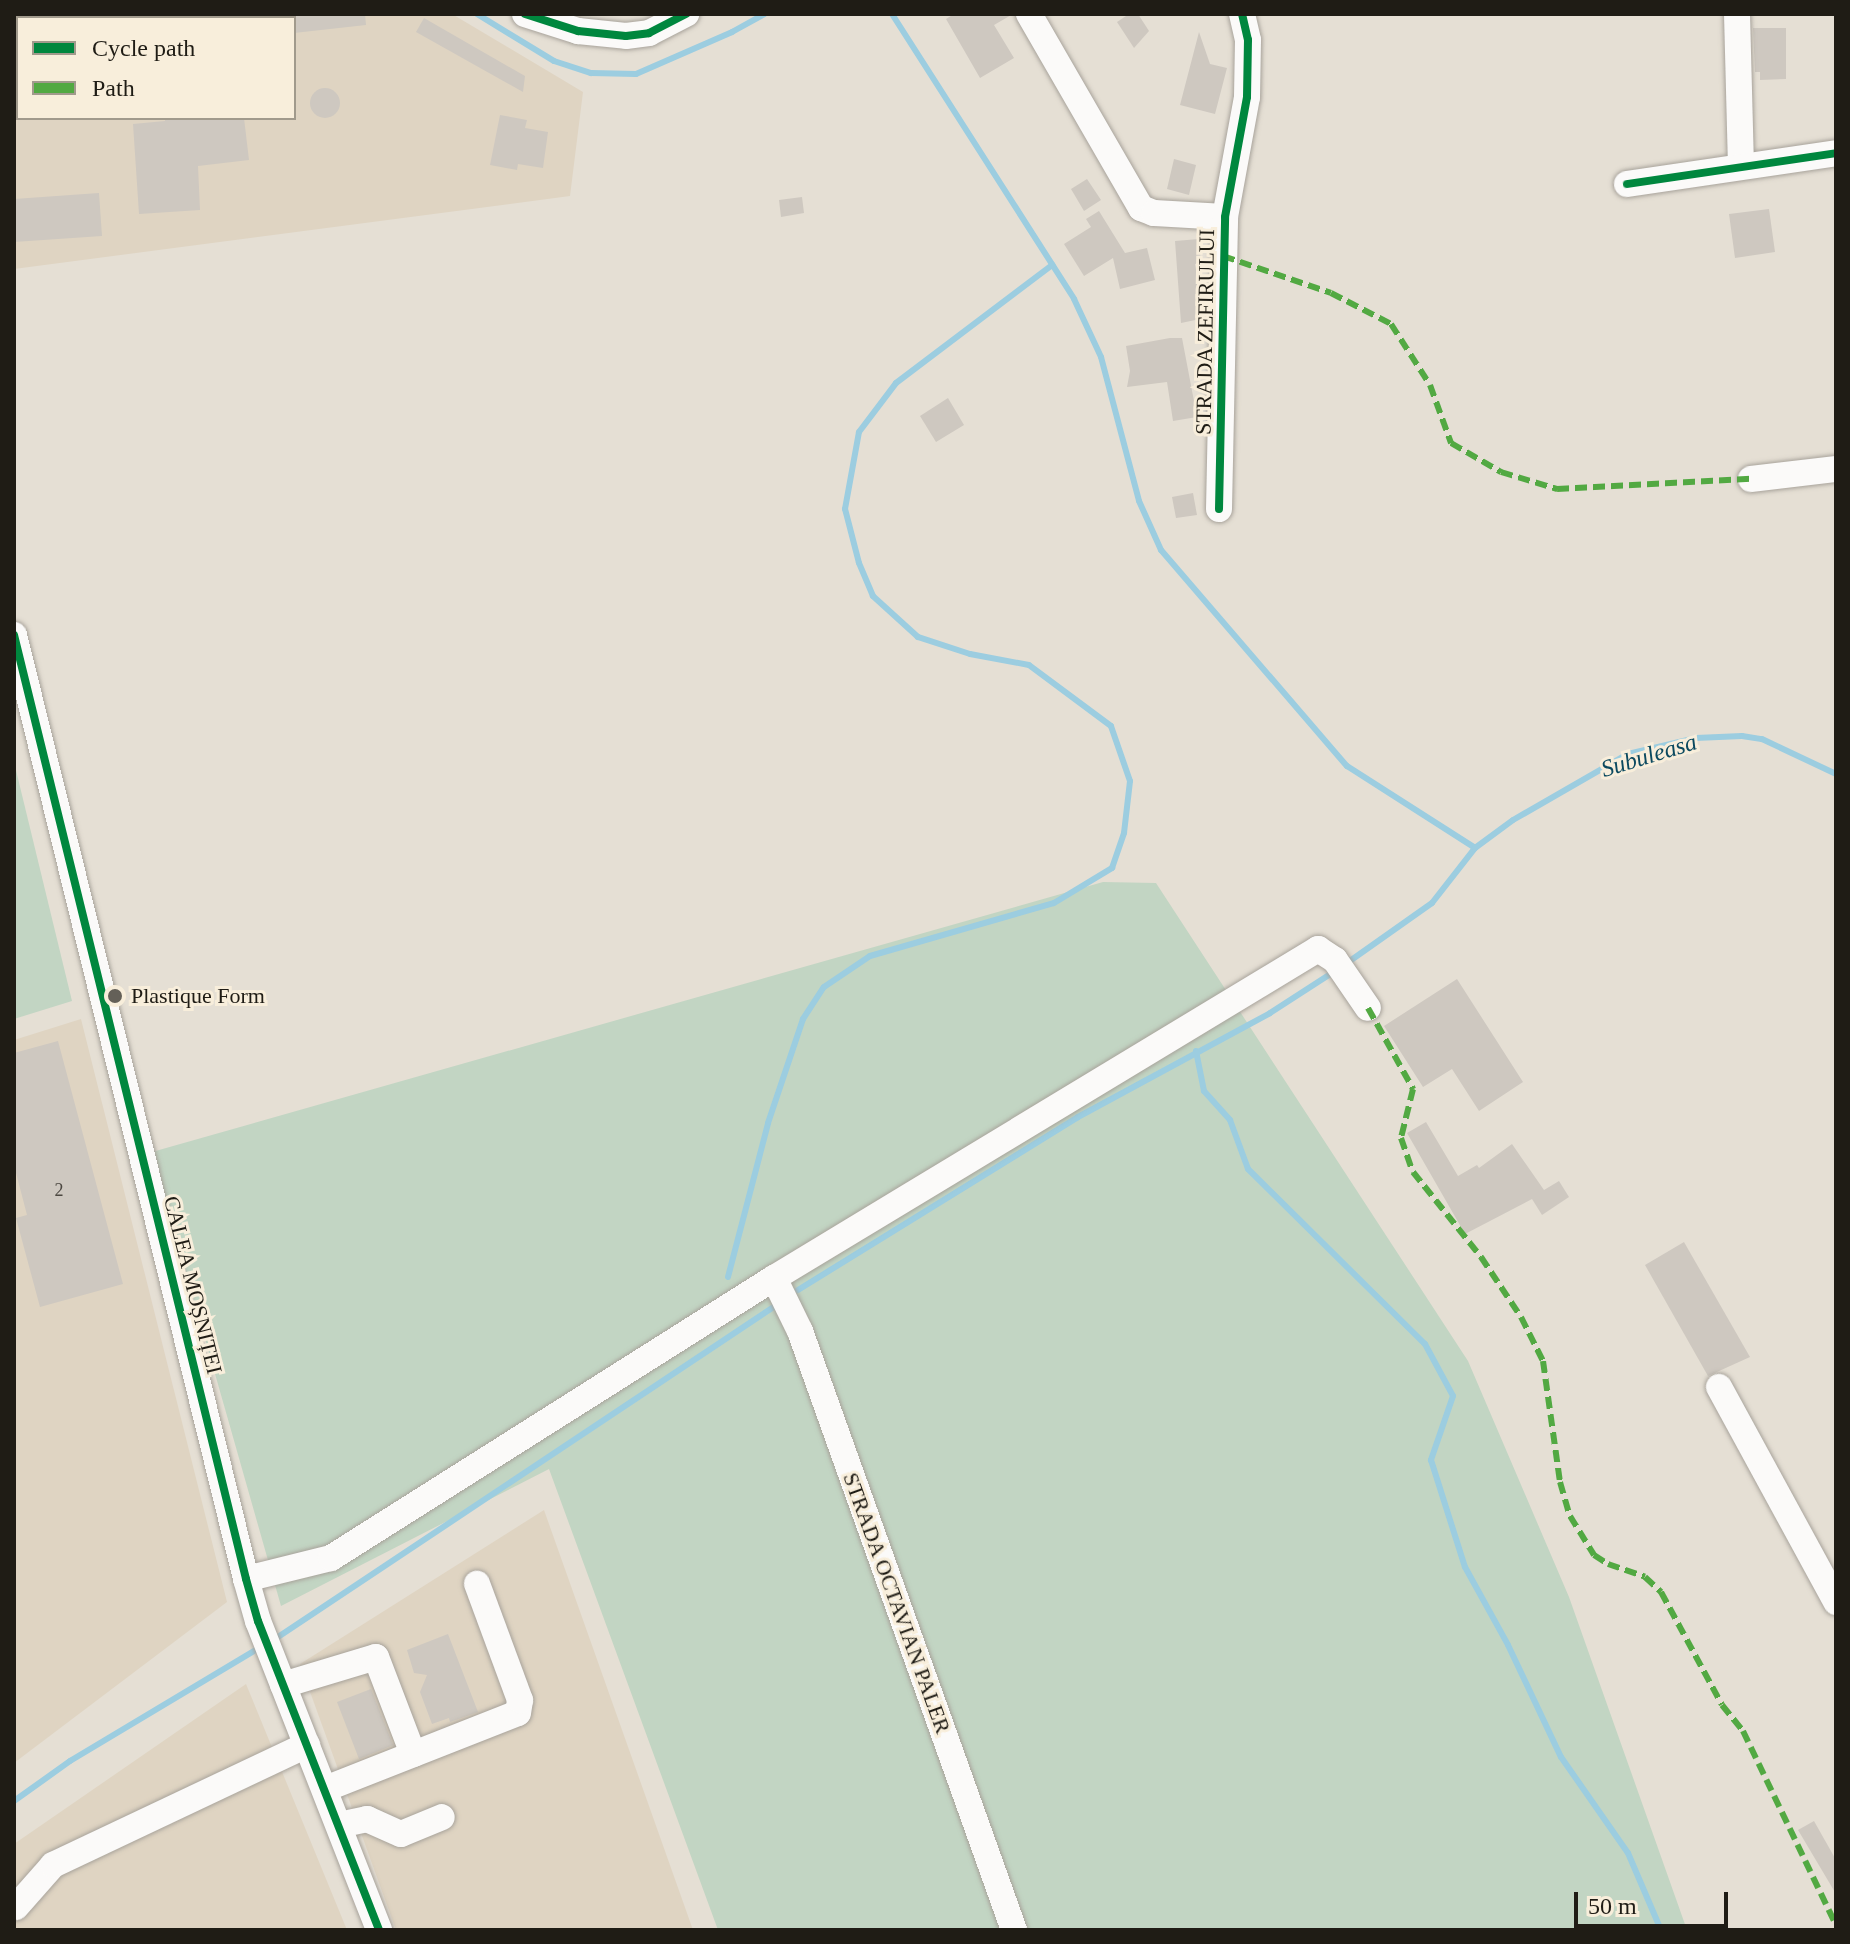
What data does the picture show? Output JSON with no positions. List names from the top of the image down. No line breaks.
{"streets":{"street":["STRADA ZEFIRULUI","CALEA MOȘNIȚEI","STRADA OCTAVIAN PALER"]},"water":["Subuleasa"],"places":["Plastique Form"],"house_numbers":["2"],"legend":["Cycle path","Path"],"scale_bar":"50 m"}
